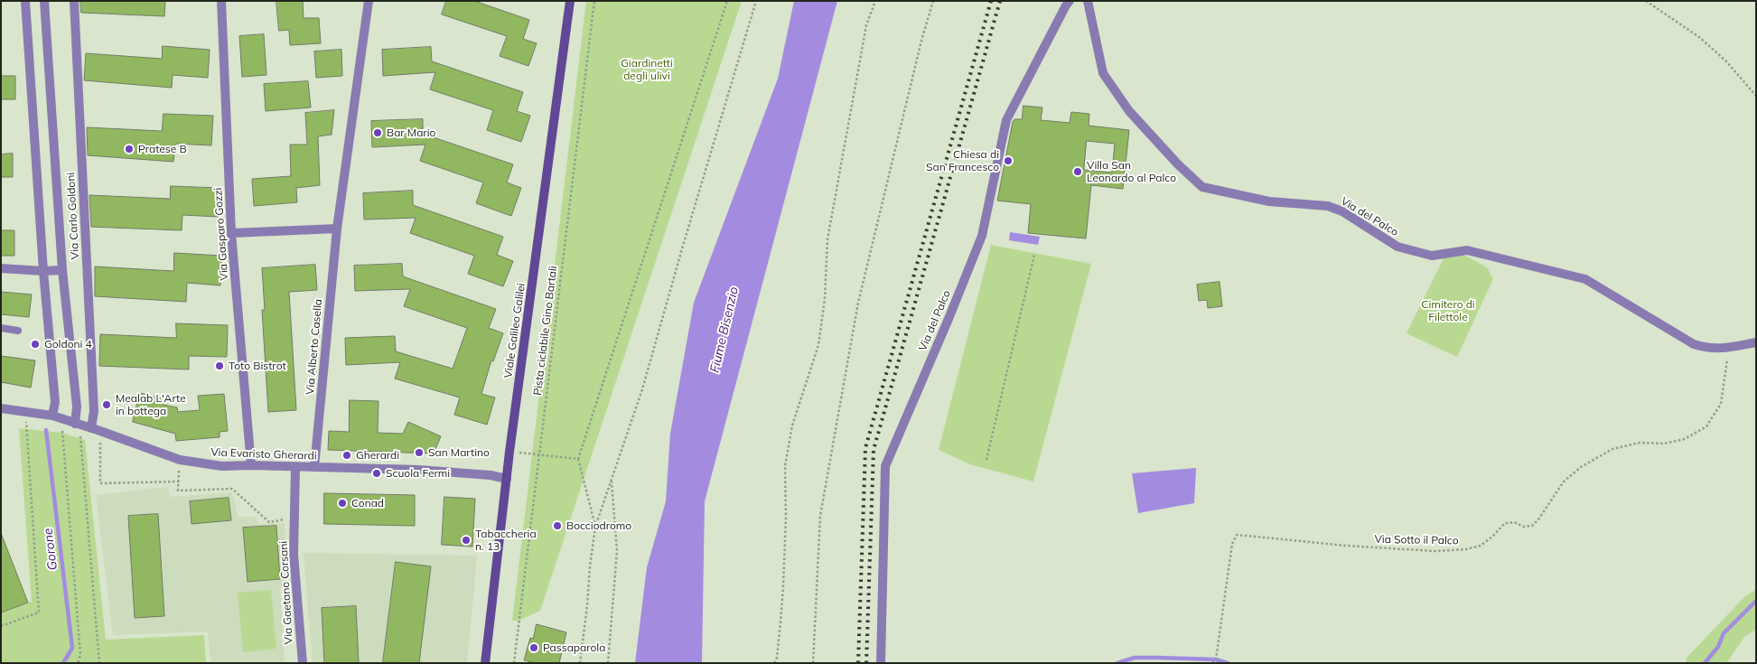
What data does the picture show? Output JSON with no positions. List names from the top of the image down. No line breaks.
{"streets":{"main road":["Viale Galileo Galilei"],"street":["Via Carlo Goldoni","Via del Palco","Via Gasparo Gozzi","Via Alberto Casella","Via Evaristo Gherardi","Via Gaetano Corsani"],"path":["Pista ciclabile Gino Bartali","Via Sotto il Palco"]},"crossings":[["Via Carlo Goldoni","Via Evaristo Gherardi"],["Via del Palco","Via Sotto il Palco"],["Via Gasparo Gozzi","Via Evaristo Gherardi"],["Viale Galileo Galilei","Via Evaristo Gherardi"],["Via Alberto Casella","Via Evaristo Gherardi"],["Via Evaristo Gherardi","Via Gaetano Corsani"]],"water":["Fiume Bisenzio","Gorone"],"parks":["Giardinetti degli ulivi","Cimitero di Filettole"],"places":["Bar Mario","Pratese B","Chiesa di San Francesco","Villa San Leonardo al Palco","Goldoni 4","Toto Bistrot","Mealab L'Arte in bottega","San Martino","Gherardi","Scuola Fermi","Conad","Bocciodromo","Tabaccheria n. 13","Passaparola"]}
